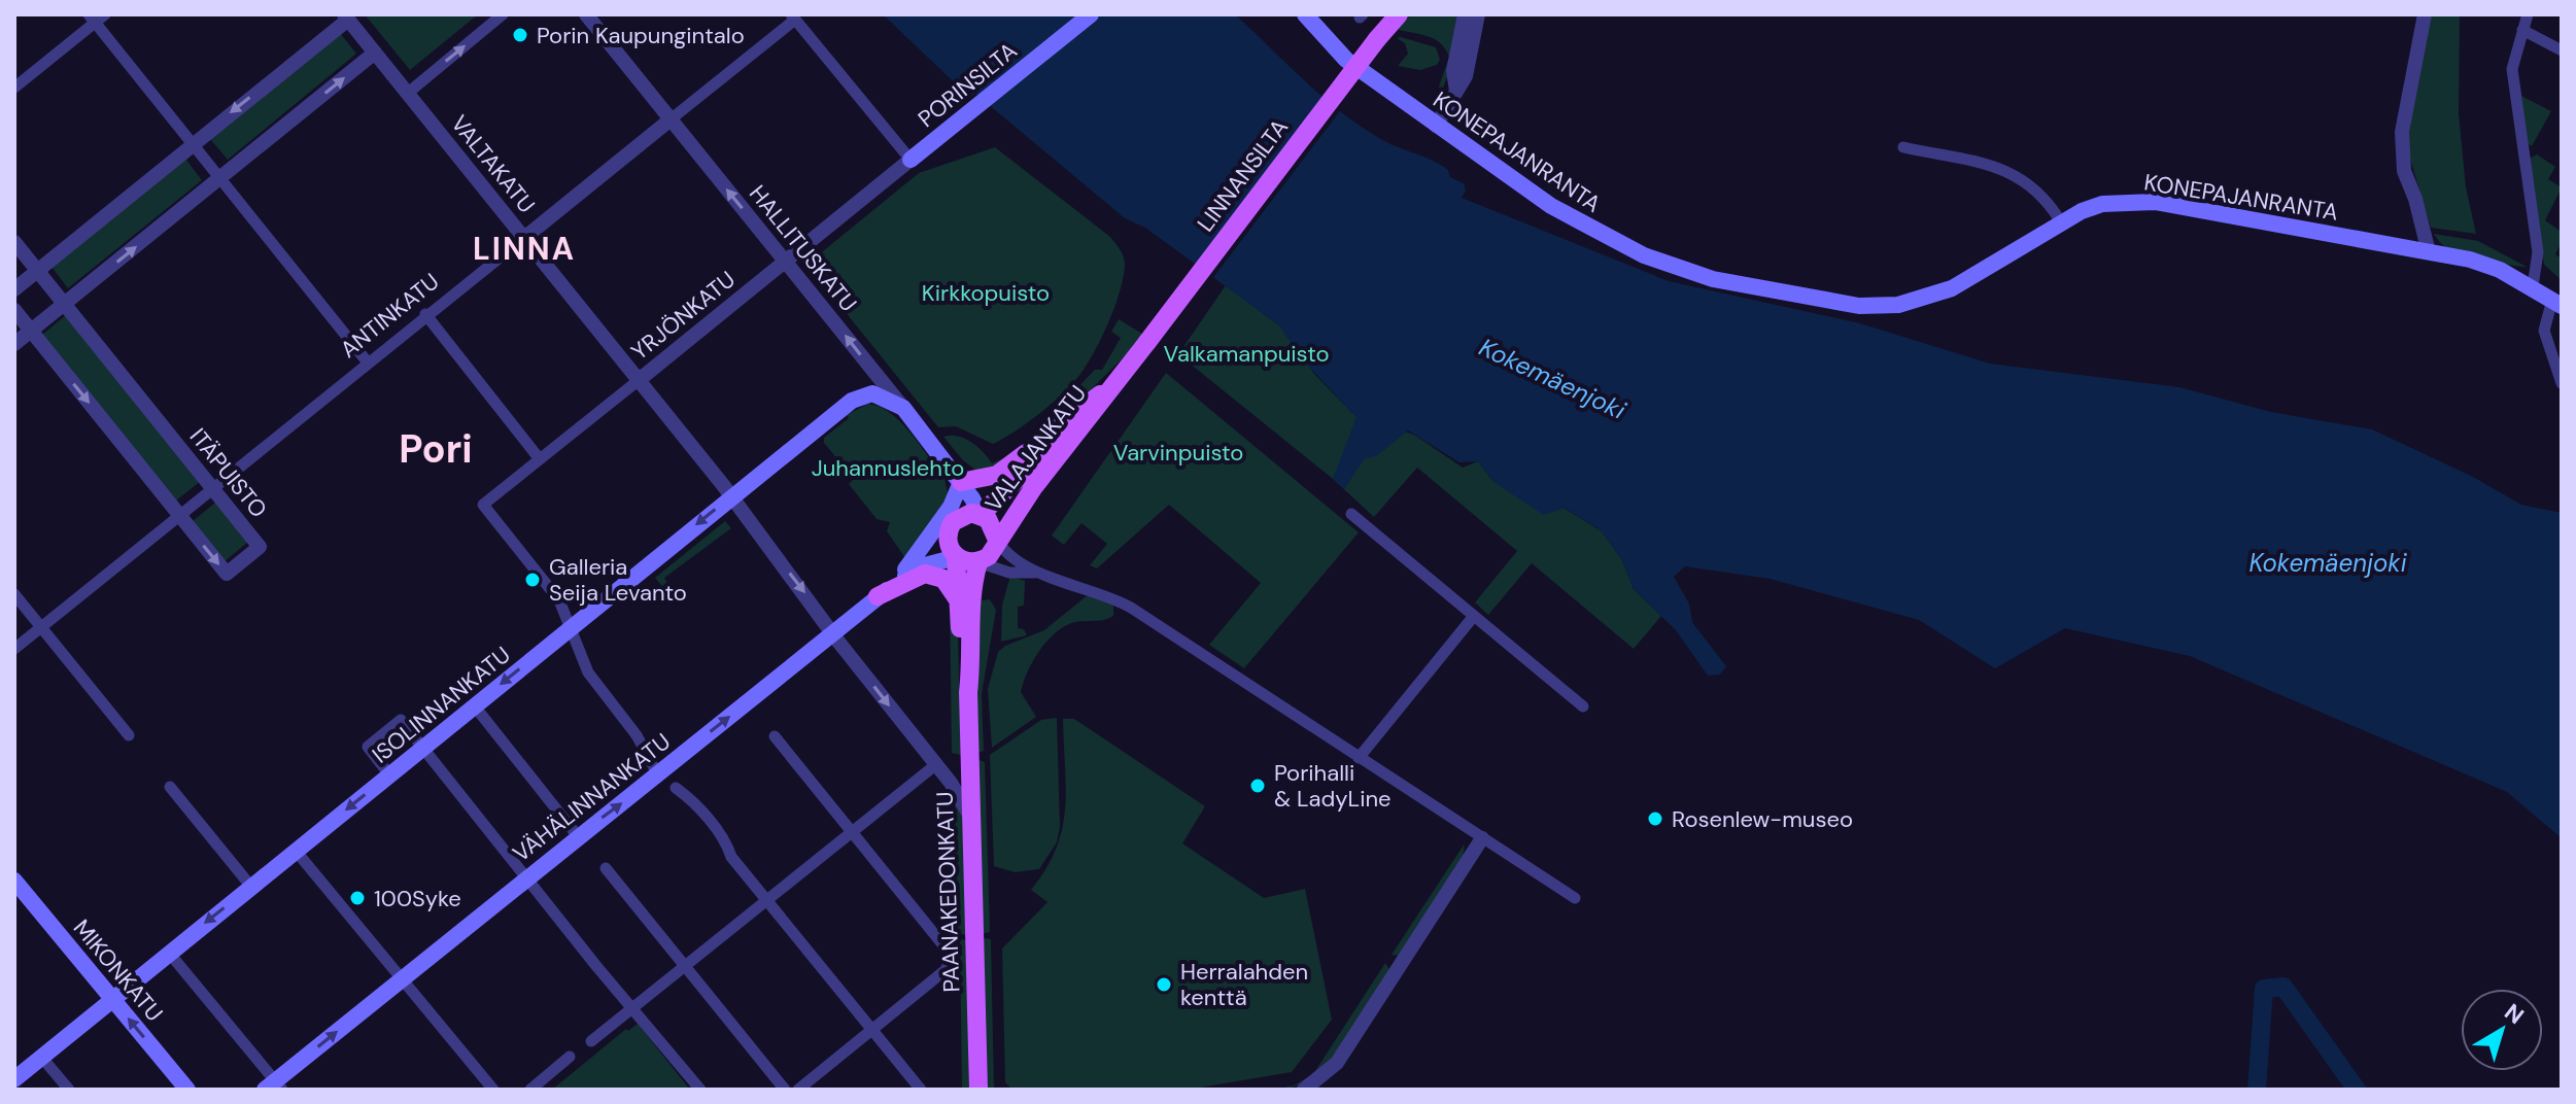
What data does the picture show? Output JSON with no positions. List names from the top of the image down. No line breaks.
{"streets":{"main road":["PORINSILTA","KONEPAJANRANTA","LINNANSILTA","HALLITUSKATU","VALAJANKATU","ISOLINNANKATU","VÄHÄLINNANKATU","PAANAKEDONKATU","MIKONKATU"],"street":["VALTAKATU","ANTINKATU","YRJÖNKATU","ITÄPUISTO"]},"crossings":[["PORINSILTA","YRJÖNKATU"],["VALTAKATU","ANTINKATU"],["VALTAKATU","YRJÖNKATU"],["VALTAKATU","ISOLINNANKATU"],["VALTAKATU","VÄHÄLINNANKATU"],["VALTAKATU","PAANAKEDONKATU"],["LINNANSILTA","VALAJANKATU"],["HALLITUSKATU","ANTINKATU"],["HALLITUSKATU","YRJÖNKATU"],["HALLITUSKATU","VALAJANKATU"],["HALLITUSKATU","ISOLINNANKATU"],["HALLITUSKATU","VÄHÄLINNANKATU"],["HALLITUSKATU","PAANAKEDONKATU"],["ANTINKATU","ITÄPUISTO"],["YRJÖNKATU","ISOLINNANKATU"],["VALAJANKATU","VÄHÄLINNANKATU"],["VALAJANKATU","PAANAKEDONKATU"],["ISOLINNANKATU","MIKONKATU"],["VÄHÄLINNANKATU","PAANAKEDONKATU"]],"one_way":["HALLITUSKATU","ISOLINNANKATU","VÄHÄLINNANKATU","MIKONKATU"],"districts":["LINNA","Pori"],"water":["Kokemäenjoki"],"parks":["Kirkkopuisto","Valkamanpuisto","Varvinpuisto","Juhannuslehto"],"places":["Porin Kaupungintalo","Galleria Seija Levanto","Porihalli & LadyLine","Rosenlew-museo","100Syke","Herralahden kenttä"],"north":"top right"}
